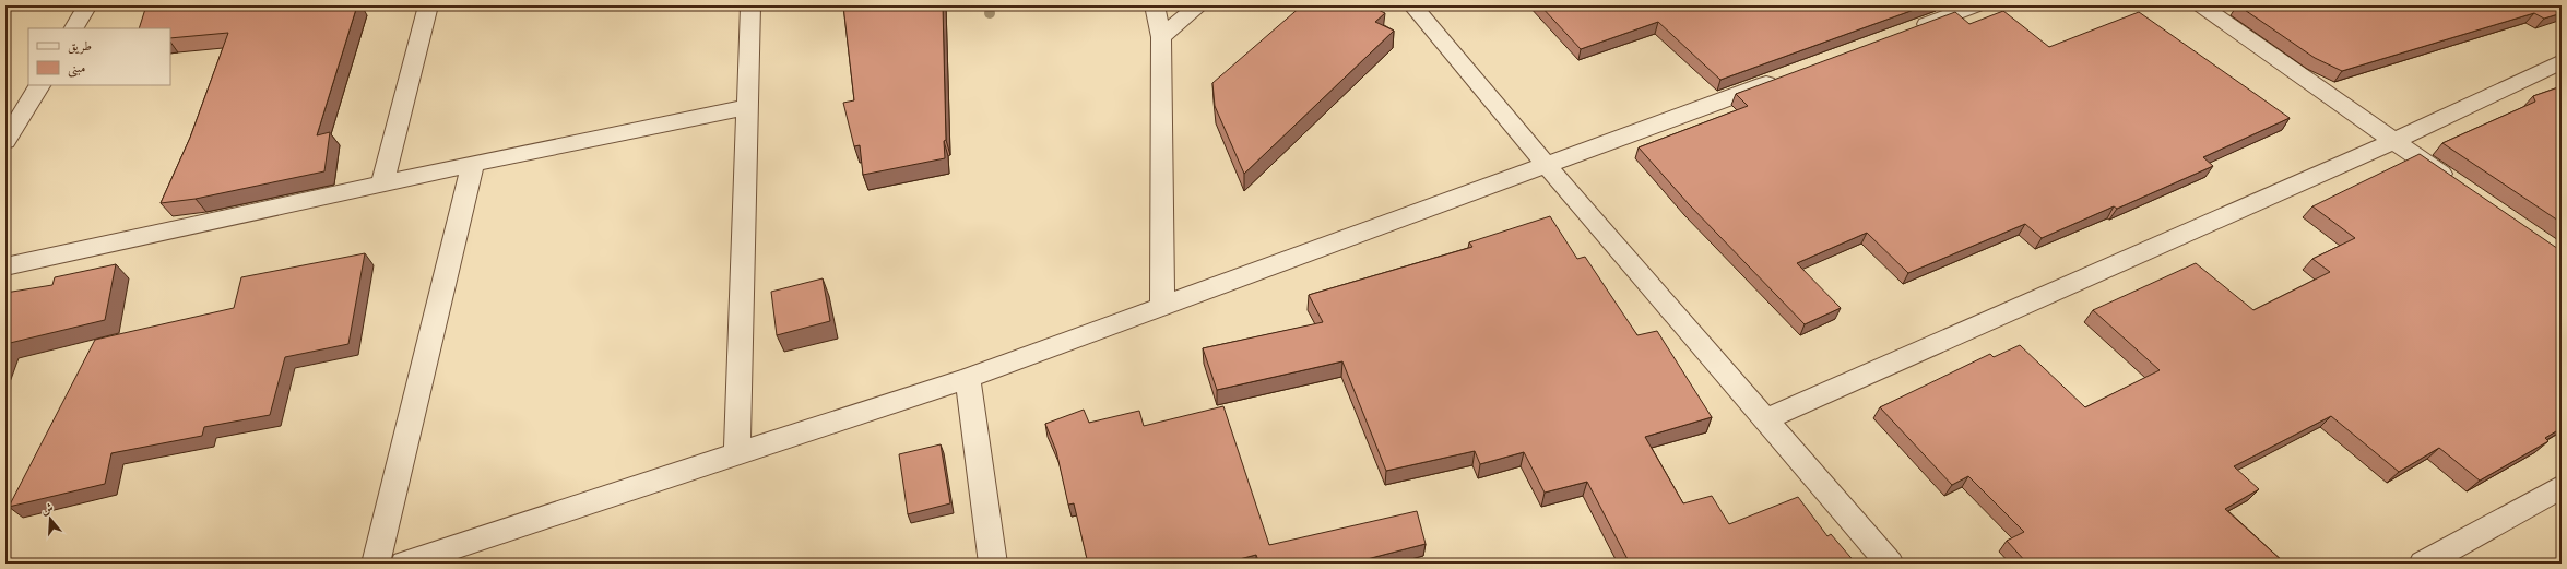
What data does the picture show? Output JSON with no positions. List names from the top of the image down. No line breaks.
{"legend":["طريق","مبنى"],"north":"top"}
